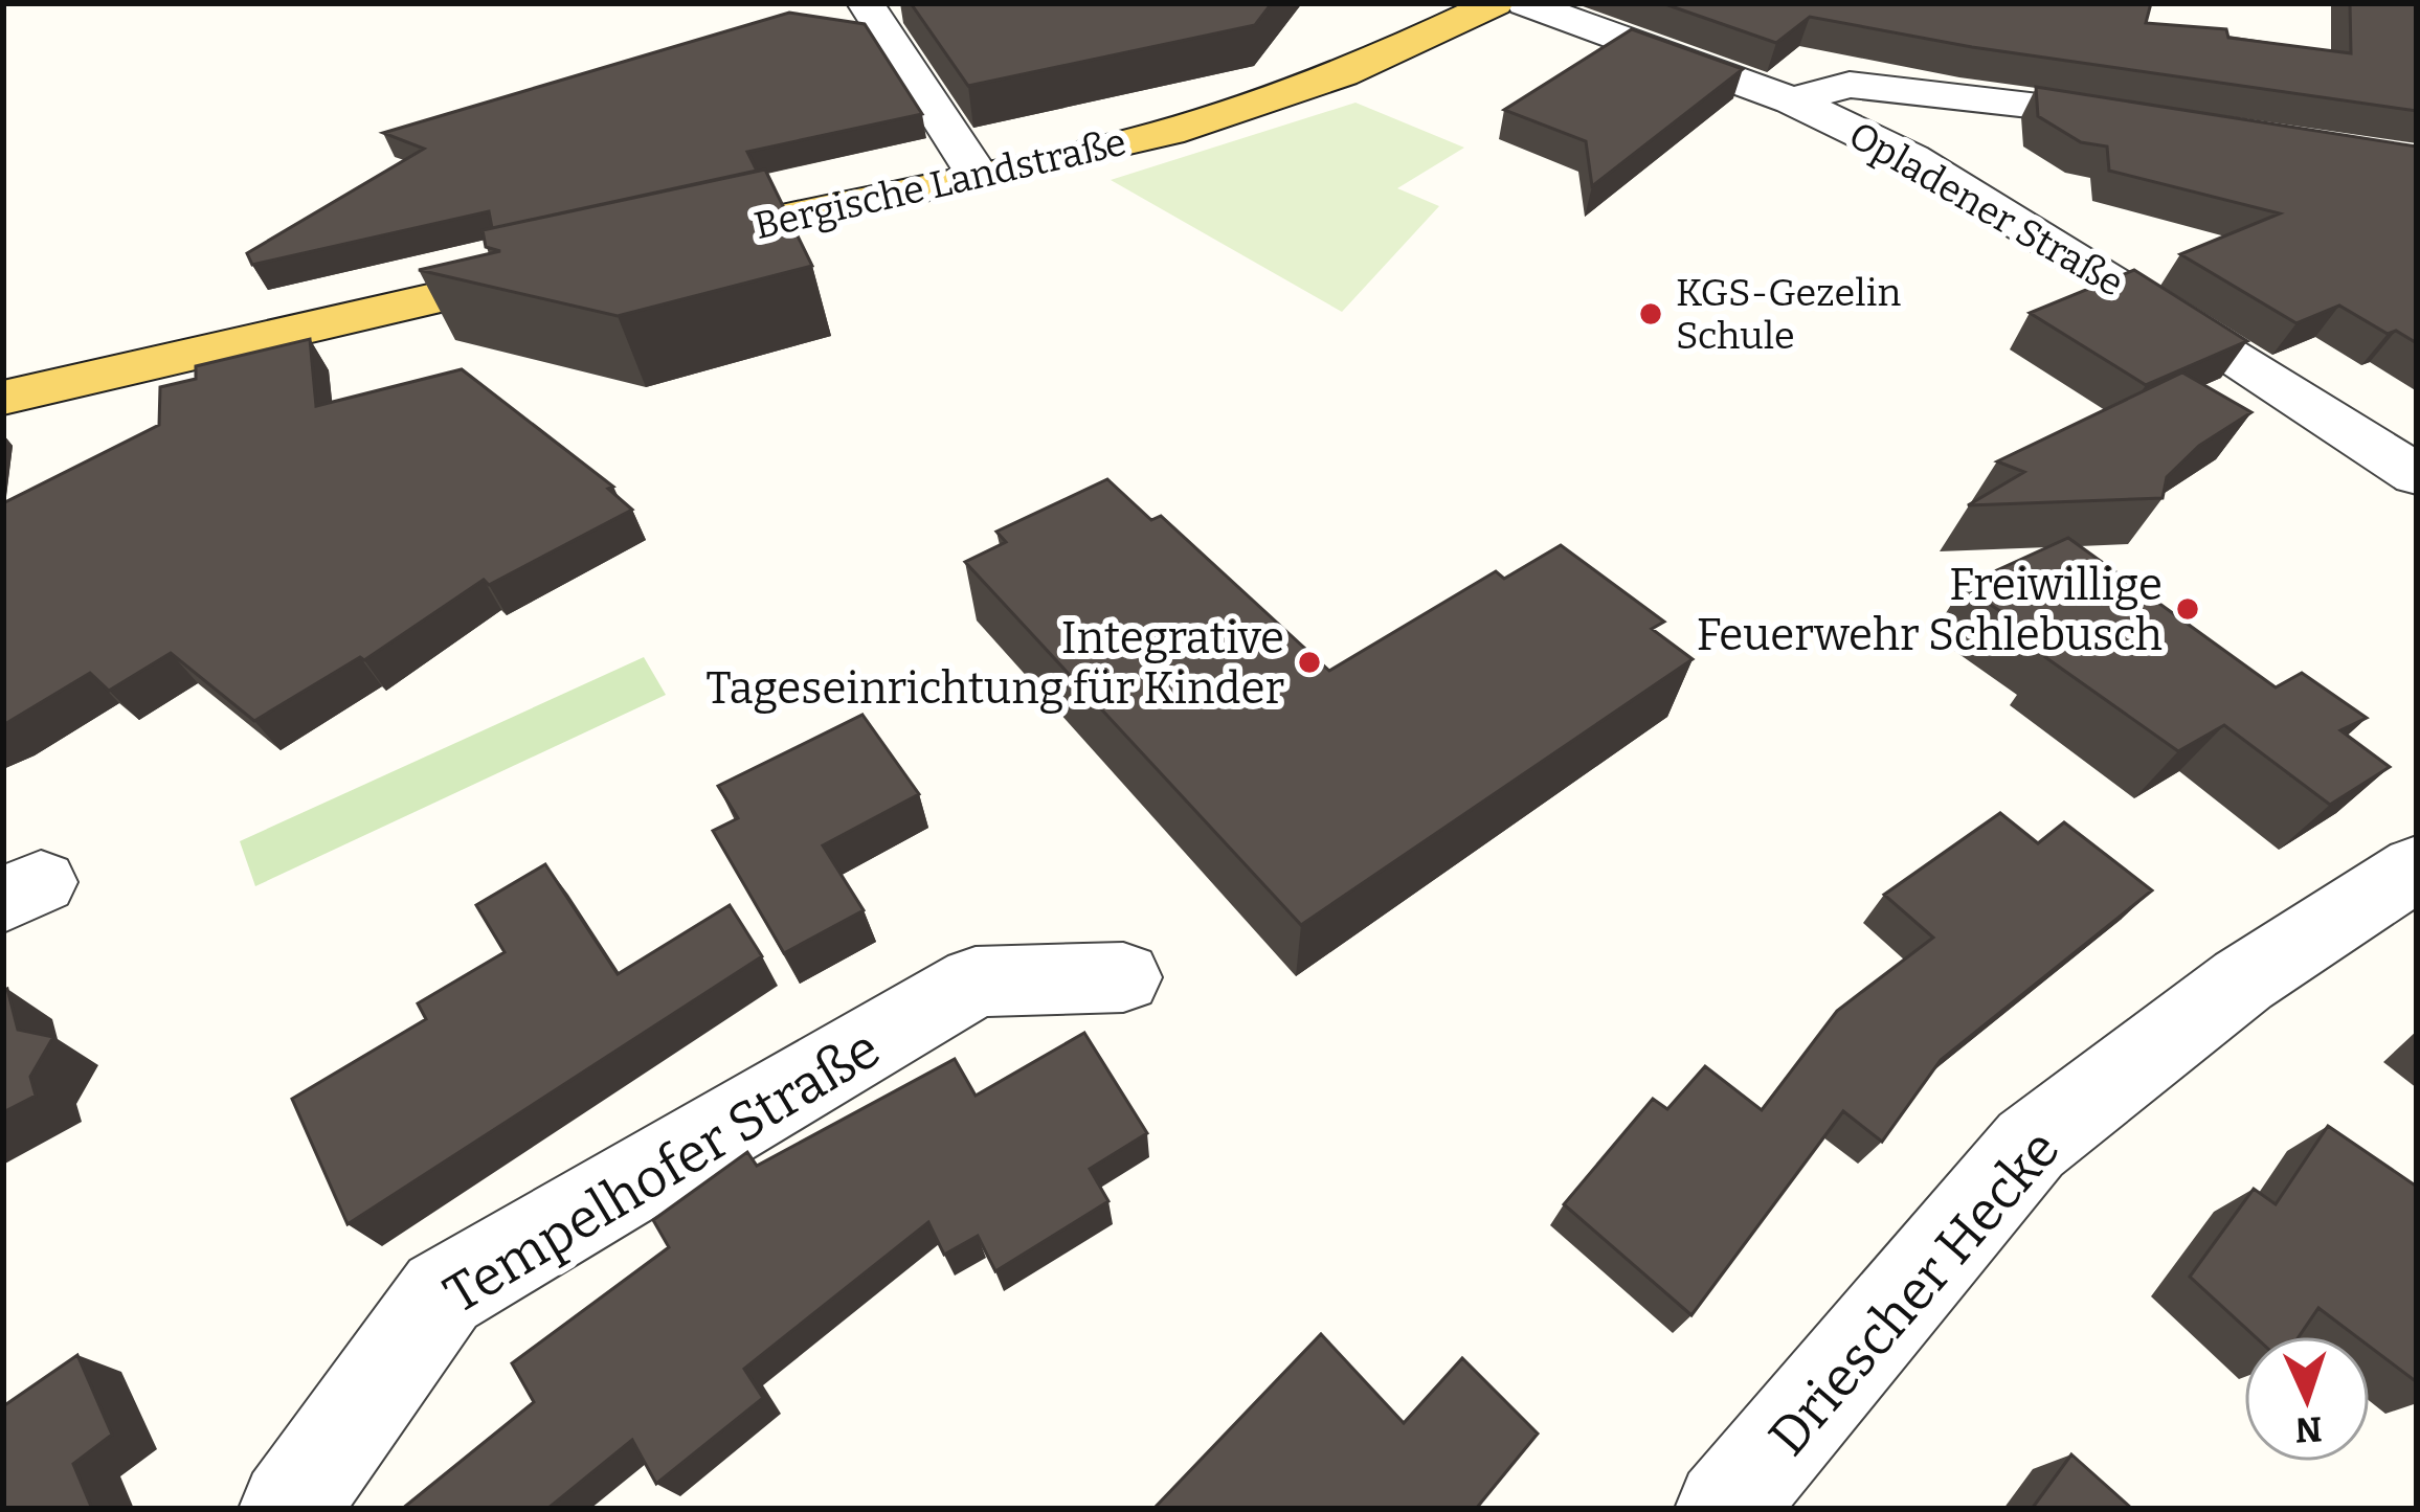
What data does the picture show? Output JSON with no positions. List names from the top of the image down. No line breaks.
{"streets":{"main road":["Bergische Landstraße"],"street":["Opladener Straße","Tempelhofer Straße","Driescher Hecke"]},"places":["KGS-Gezelin Schule","Freiwillige Feuerwehr Schlebusch","Integrative Tageseinrichtung für Kinder"],"north":"bottom"}
